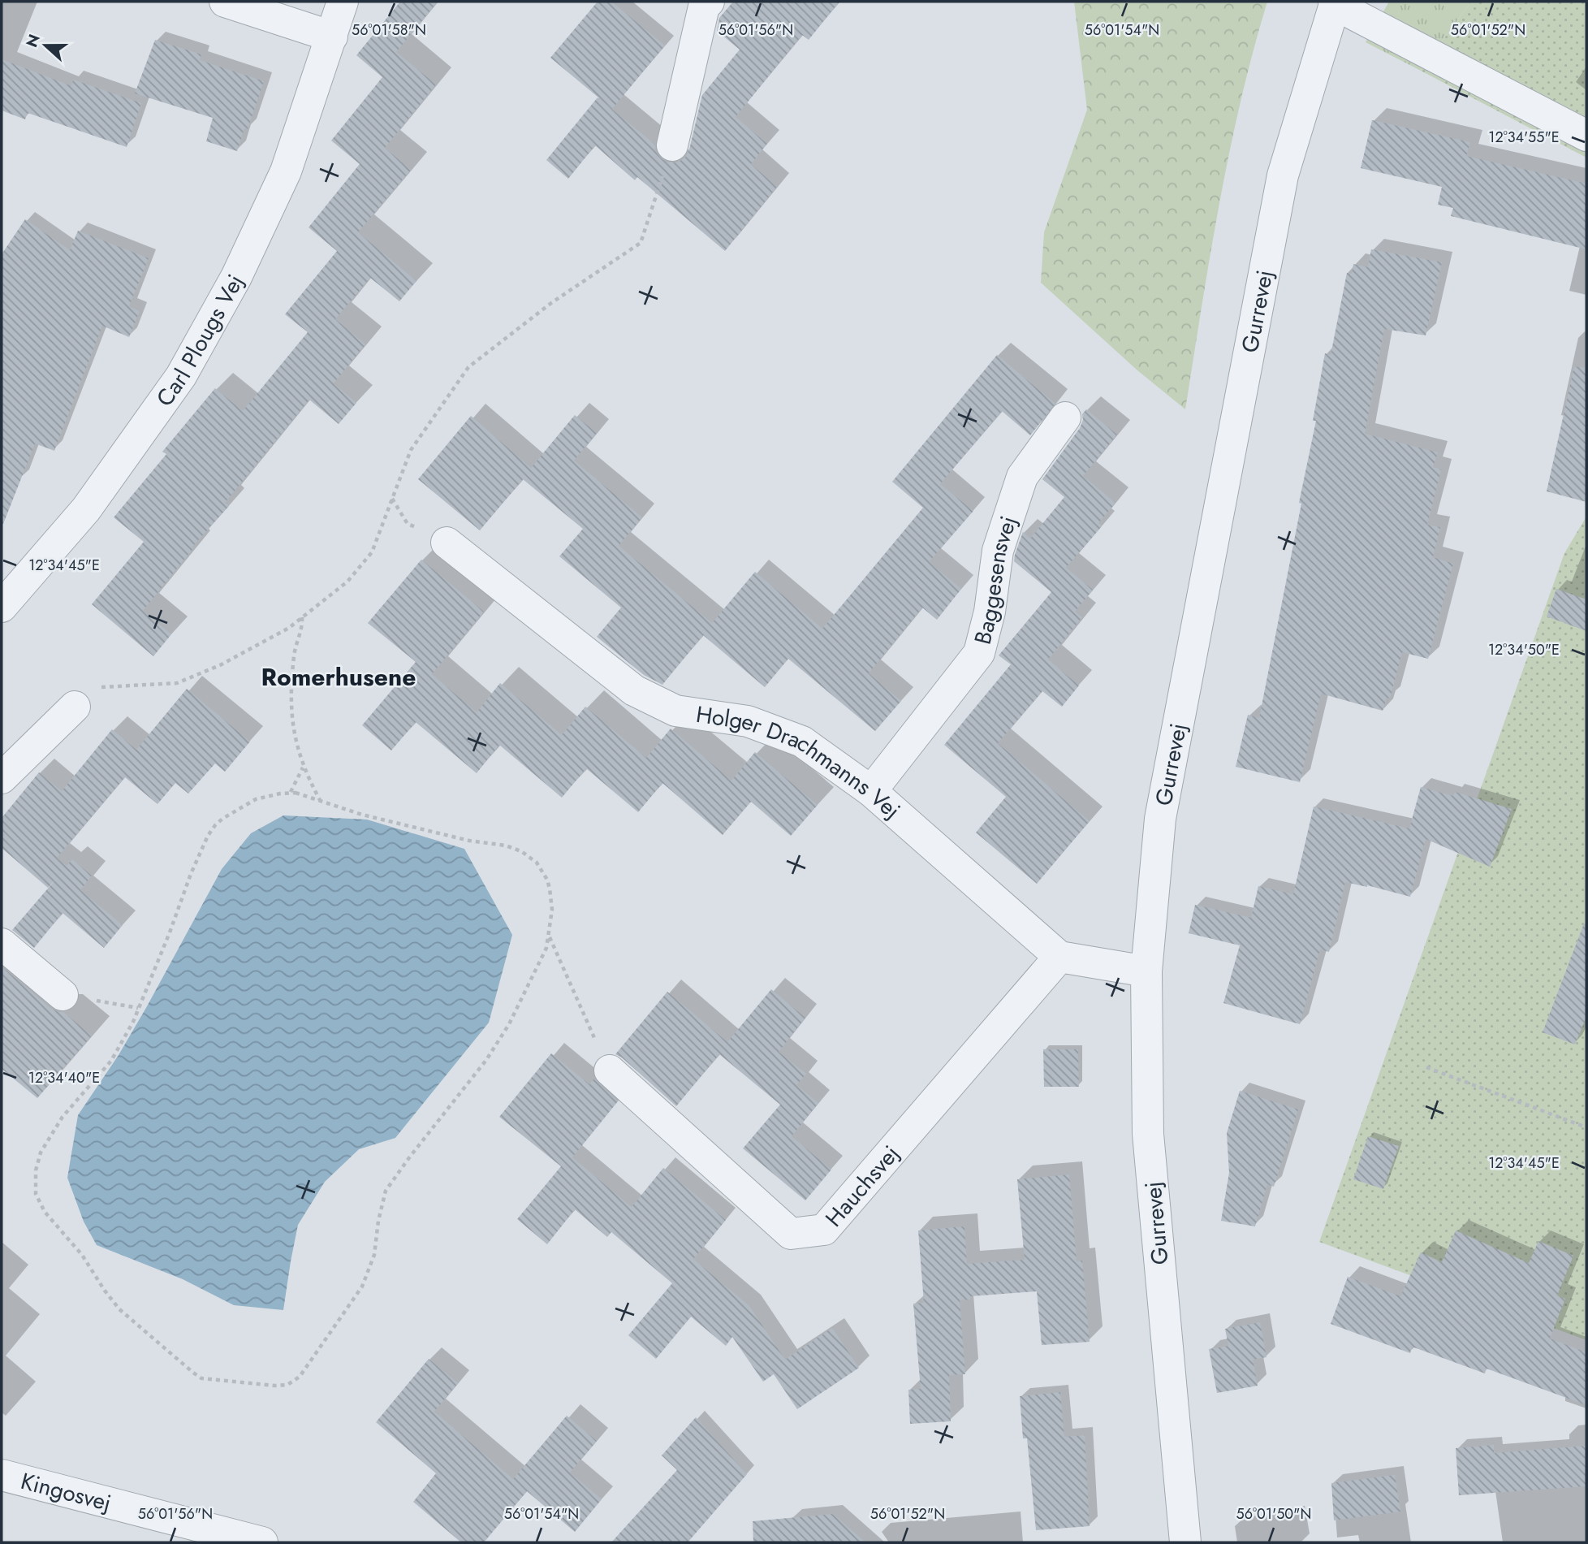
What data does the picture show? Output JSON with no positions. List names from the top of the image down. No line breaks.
{"streets":{"street":["Gurrevej","Carl Plougs Vej","Baggesensvej","Holger Drachmanns Vej","Hauchsvej","Kingosvej"]},"crossings":[["Baggesensvej","Holger Drachmanns Vej"],["Holger Drachmanns Vej","Hauchsvej"]],"districts":["Romerhusene"],"north":"left","coordinates":["56°01'58\"N","56°01'56\"N","56°01'54\"N","56°01'52\"N","12°34'55\"E","12°34'45\"E","12°34'50\"E","12°34'40\"E","56°01'50\"N"]}
